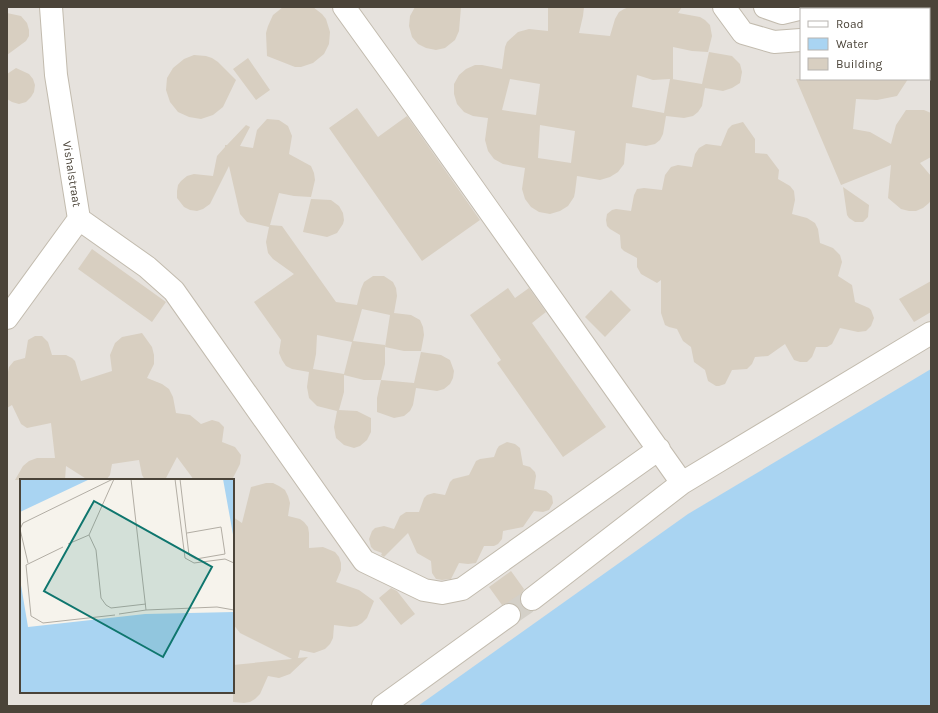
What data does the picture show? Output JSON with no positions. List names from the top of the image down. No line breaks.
{"streets":{"lane":["Vishalstraat"]},"legend":["Road","Water","Building"]}
